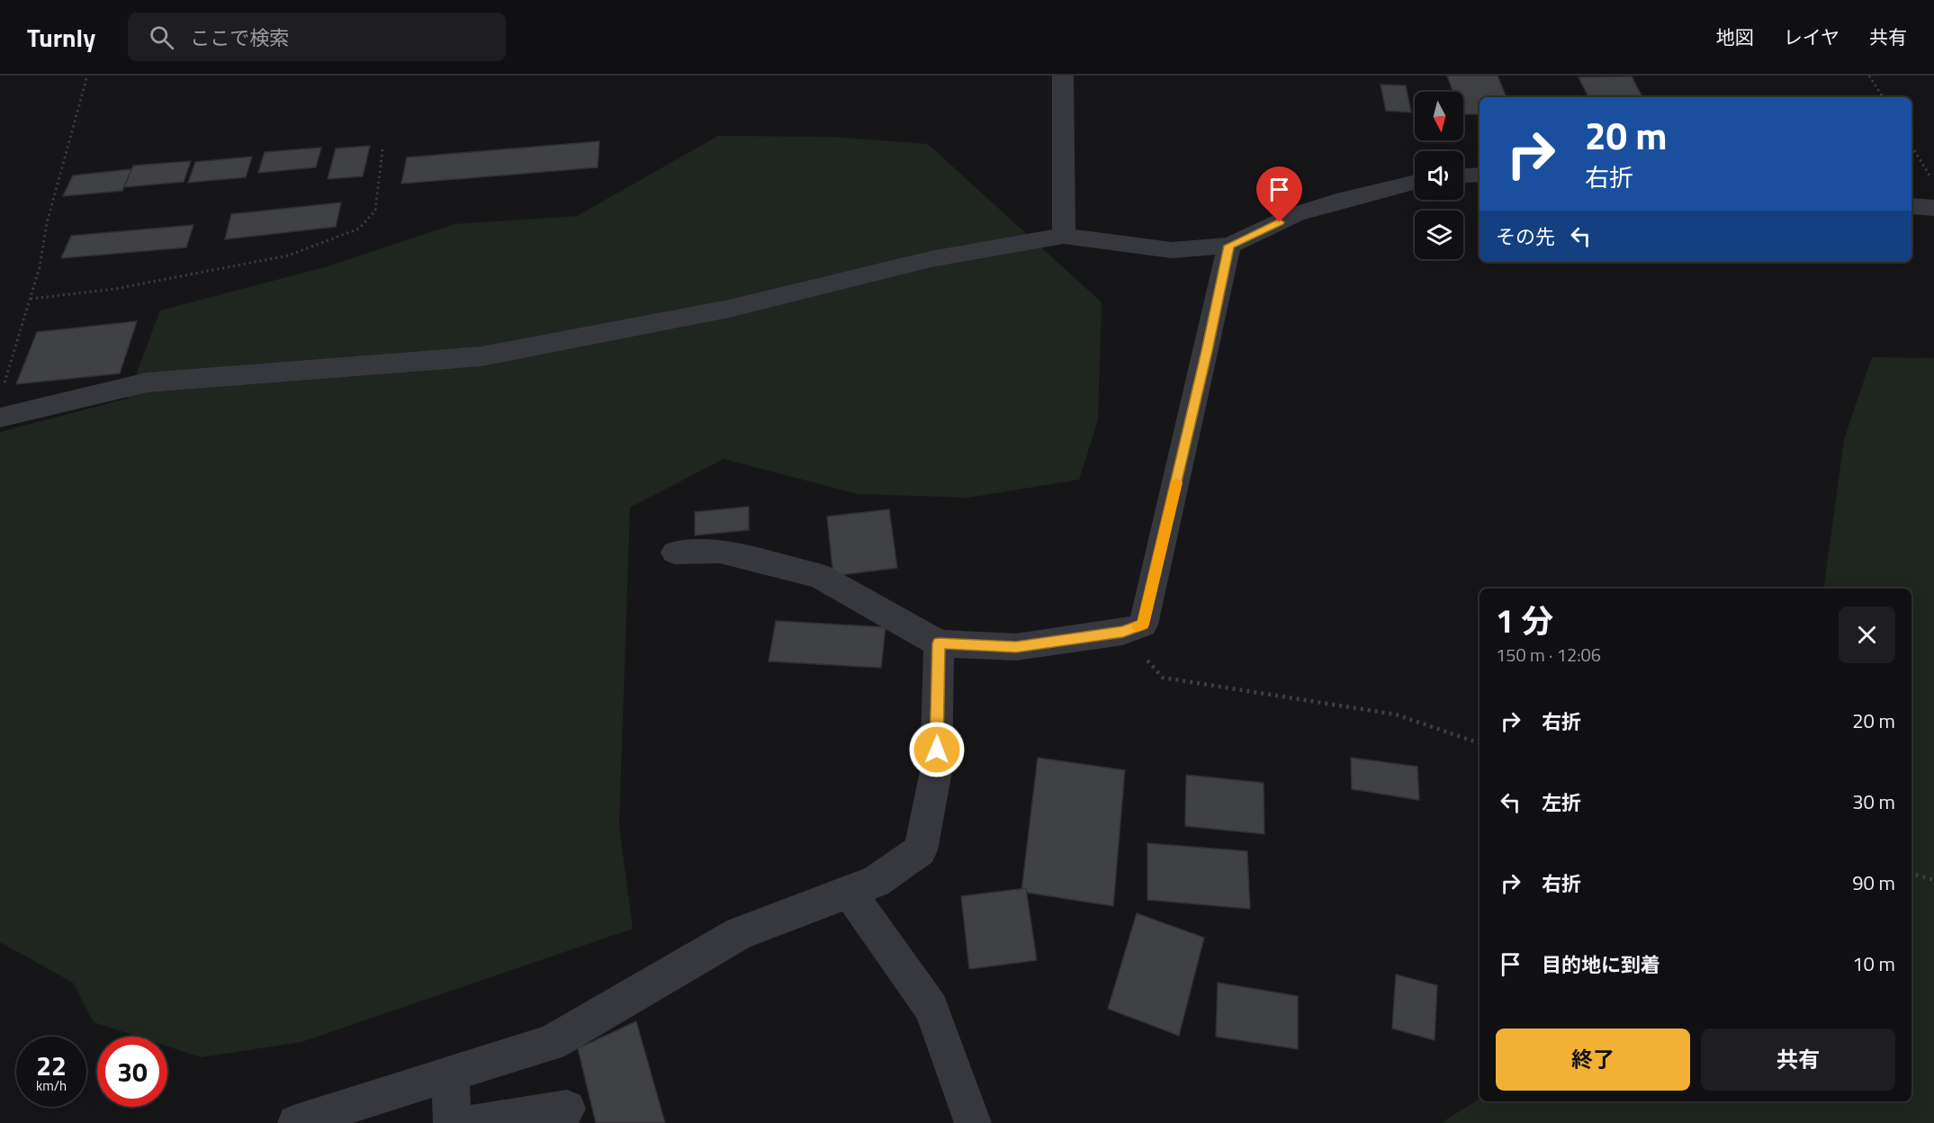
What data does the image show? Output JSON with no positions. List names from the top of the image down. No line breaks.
{"north":"bottom","page":{"header":"Turnly","search":"ここで検索","nav":["地図","レイヤ","共有"],"turn":["20 m","右折"],"then":"その先","heading":["1 分","150 m · 12:06"],"list":[{"name":"右折","value":"20 m"},{"name":"左折","value":"30 m"},{"name":"右折","value":"90 m"},{"name":"目的地に到着","value":"10 m"}],"buttons":["終了","共有"],"speed":"22 km/h","limit":"30"}}
